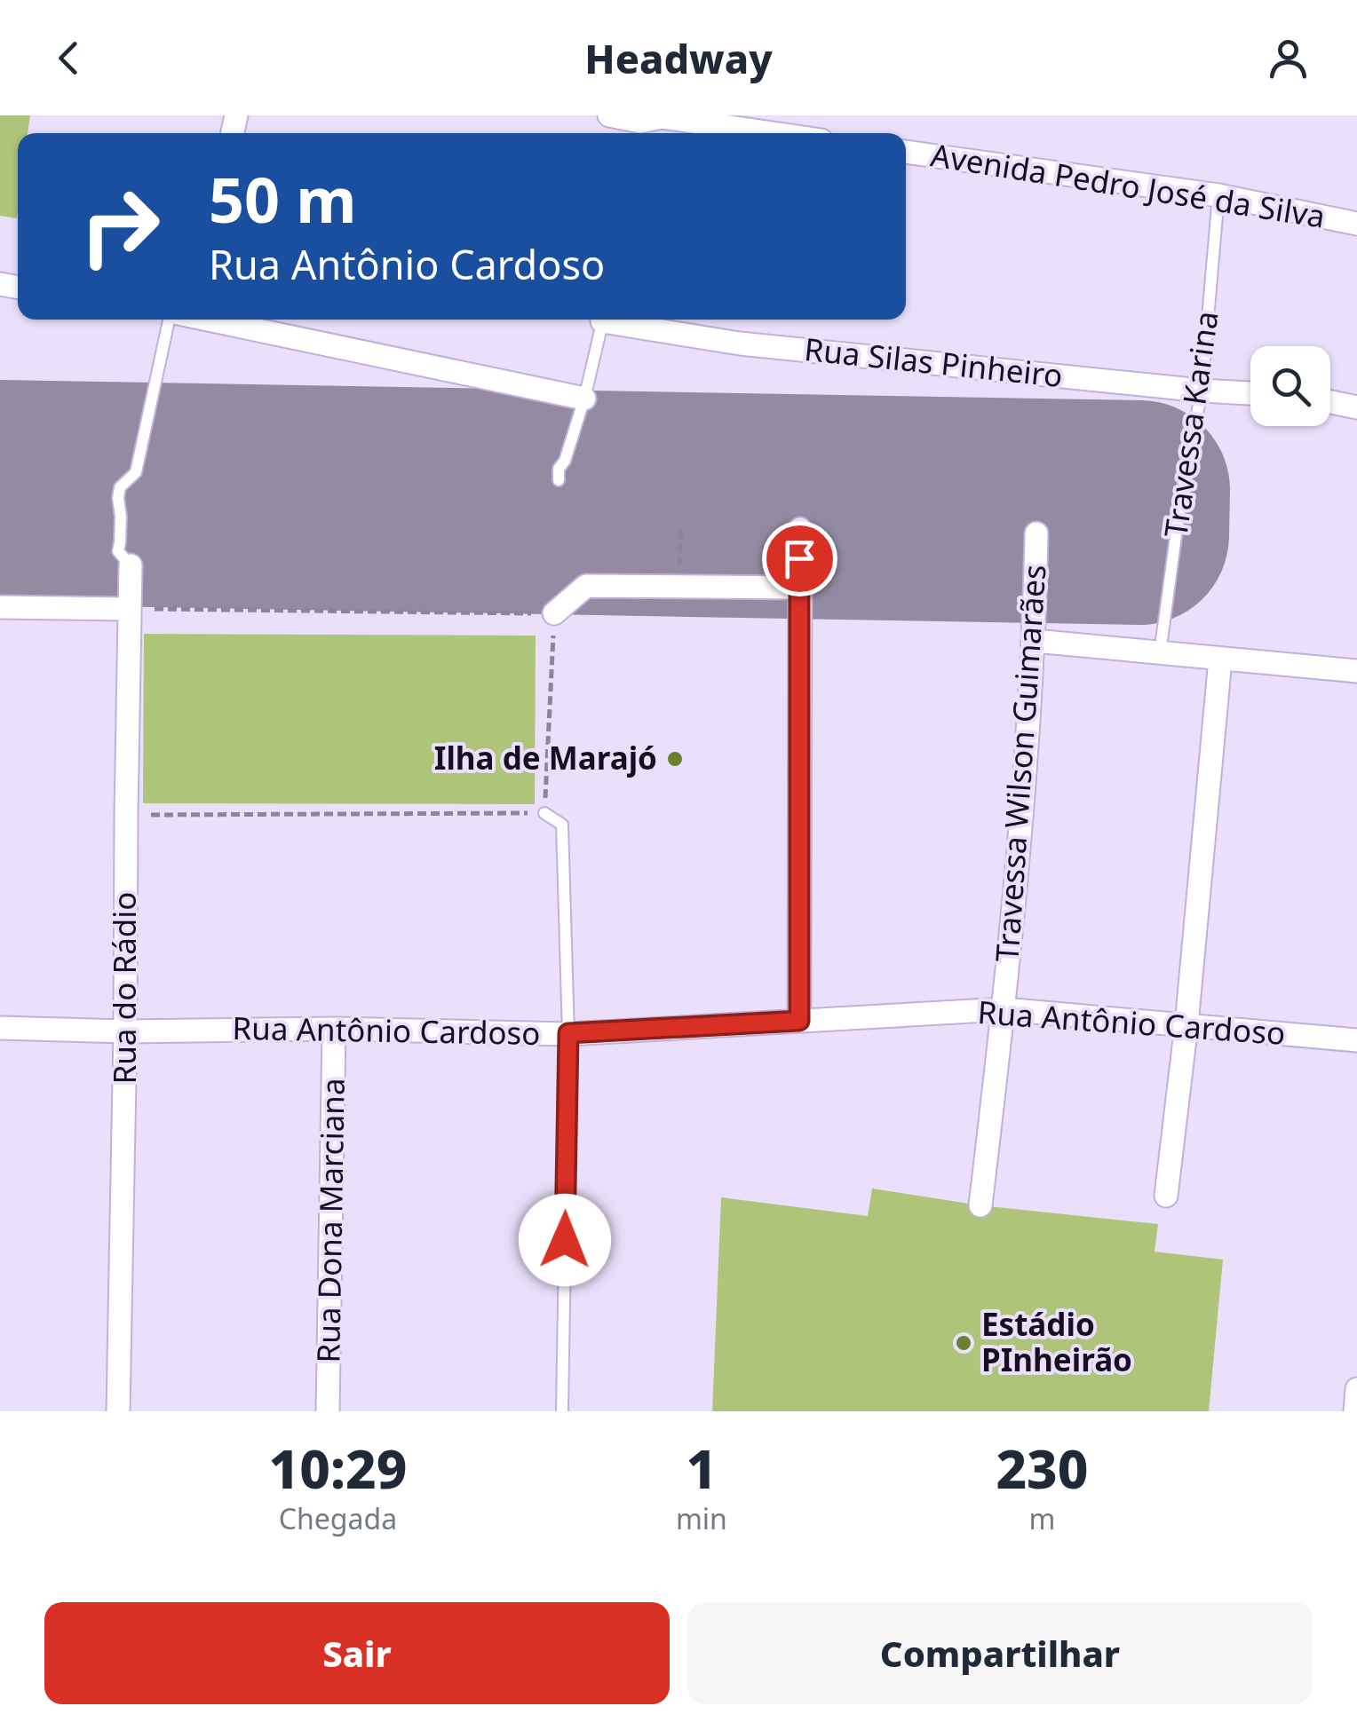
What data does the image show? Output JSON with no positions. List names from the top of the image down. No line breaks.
{"streets":{"street":["Avenida Pedro José da Silva","Rua Silas Pinheiro","Travessa Wilson Guimarães","Rua do Rádio","Rua Antônio Cardoso","Rua Dona Marciana"],"lane":["Travessa Karina"]},"crossings":[["Avenida Pedro José da Silva","Travessa Karina"],["Rua Silas Pinheiro","Travessa Karina"],["Travessa Wilson Guimarães","Rua Antônio Cardoso"],["Rua do Rádio","Rua Antônio Cardoso"],["Rua Antônio Cardoso","Rua Dona Marciana"]],"places":["Ilha de Marajó","Estádio PInheirão"],"page":{"header":"Headway","turn":["50 m","Rua Antônio Cardoso"],"eta":["10:29","Chegada","1","min","230","m"],"buttons":["Sair","Compartilhar"]}}
